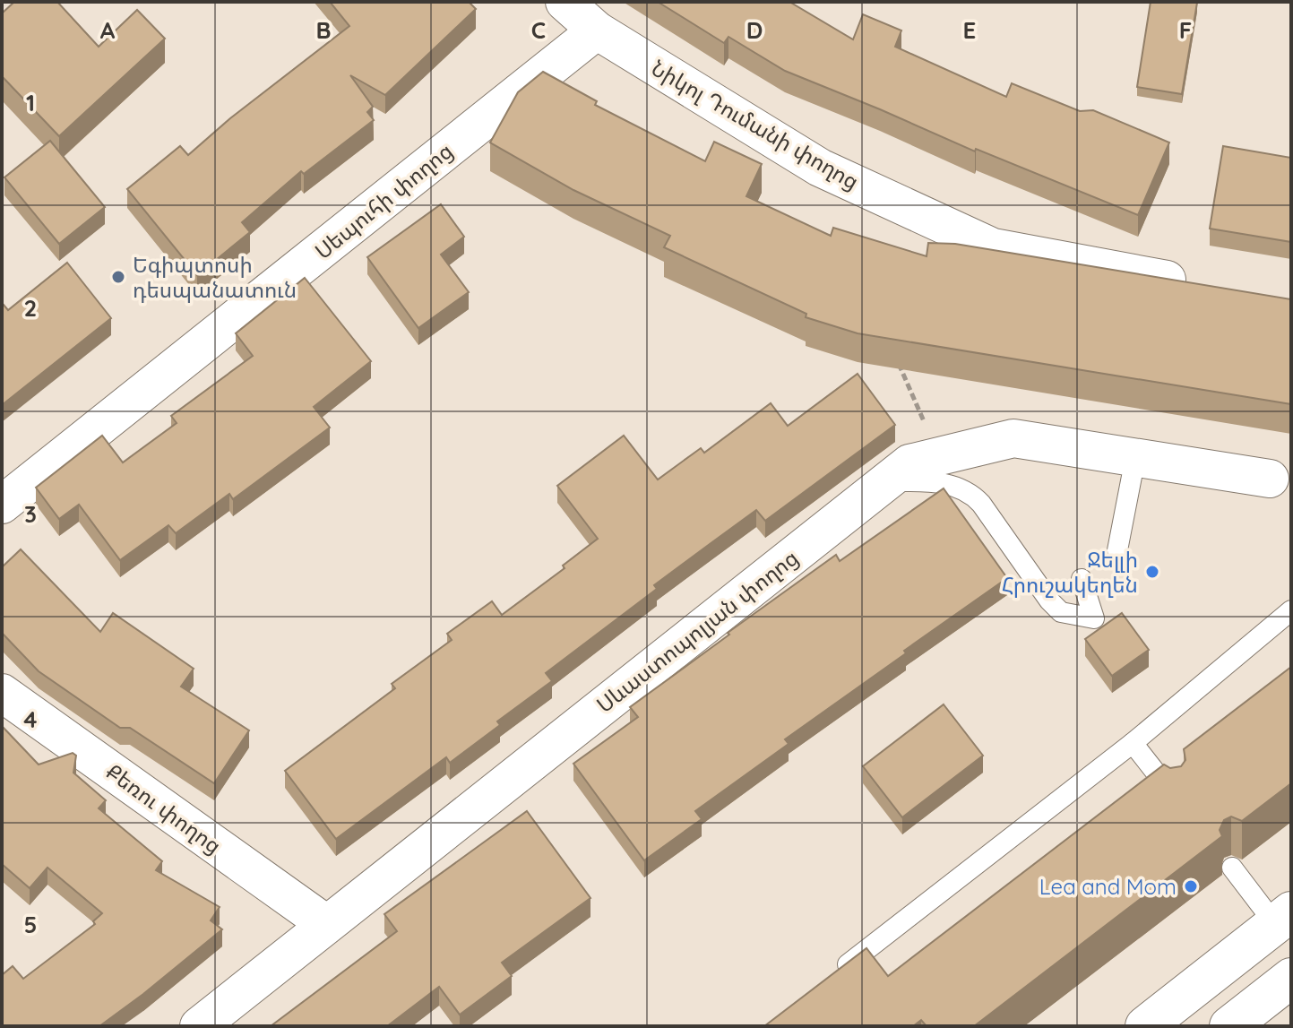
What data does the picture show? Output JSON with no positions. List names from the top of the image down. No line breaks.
{"streets":{"street":["Նիկոլ Դումանի փողոց","Սեպուհի փողոց","Սևաստոպոլյան փողոց","Քեռու փողոց"]},"crossings":[["Նիկոլ Դումանի փողոց","Սեպուհի փողոց"],["Սևաստոպոլյան փողոց","Քեռու փողոց"]],"places":["Եգիպտոսի դեսպանատուն","Ջելլի Հրուշակեղեն","Lea and Mom"],"grid":{"columns":["A","B","C","D","E","F"],"rows":["1","2","3","4","5"]}}
